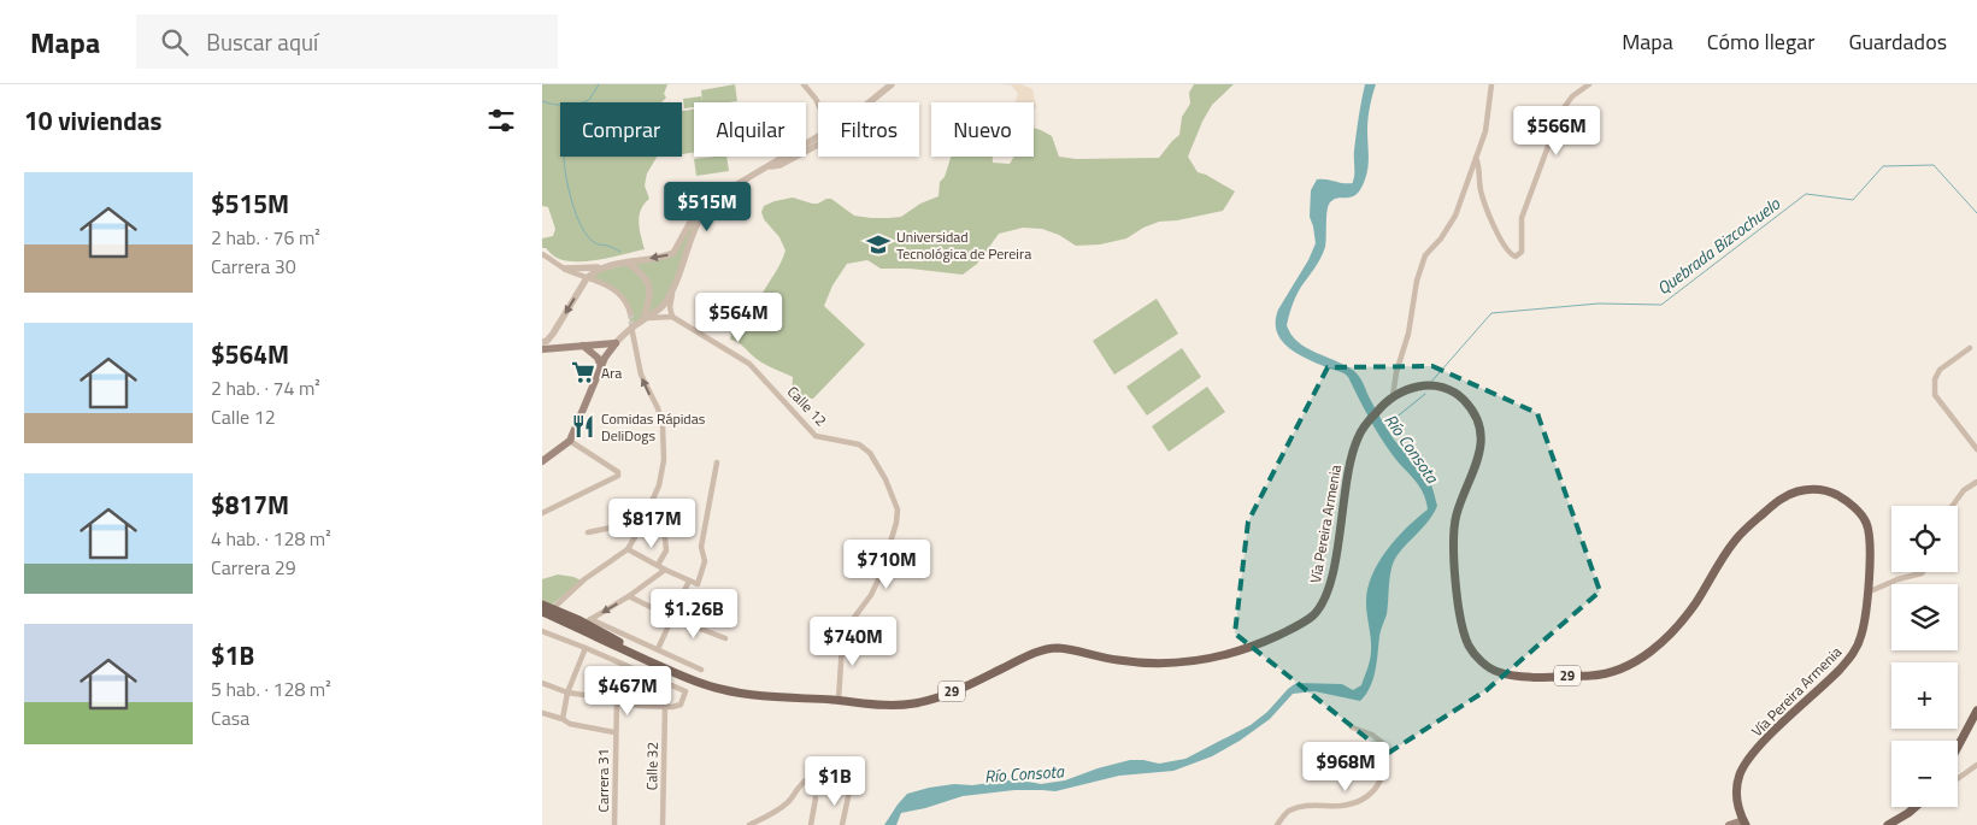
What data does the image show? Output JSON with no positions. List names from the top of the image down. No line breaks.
{"streets":{"main road":["Vía Pereira Armenia","29"],"street":["Calle 12","Calle 32","Carrera 31"]},"crossings":[["Calle 12","Vía Pereira Armenia"]],"water":["Quebrada Bizcochuelo","Río Consota"],"places":{"school or university":["Universidad Tecnológica de Pereira"],"supermarket":["Ara"],"restaurant":["Comidas Rápidas DeliDogs"]},"page":{"header":"Mapa","search":"Buscar aquí","nav":["Mapa","Cómo llegar","Guardados"],"heading":"10 viviendas","chip":["Comprar","Alquilar","Filtros","Nuevo"],"price":["$566M","$515M","$564M","$817M","$710M","$1.26B","$740M","$467M","$968M","$1B"],"list":[{"name":"$515M","note":"2 hab. · 76 m² · Carrera 30"},{"name":"$564M","note":"2 hab. · 74 m² · Calle 12"},{"name":"$817M","note":"4 hab. · 128 m² · Carrera 29"},{"name":"$1B","note":"5 hab. · 128 m² · Casa"}],"map_buttons":["+","−"]}}
